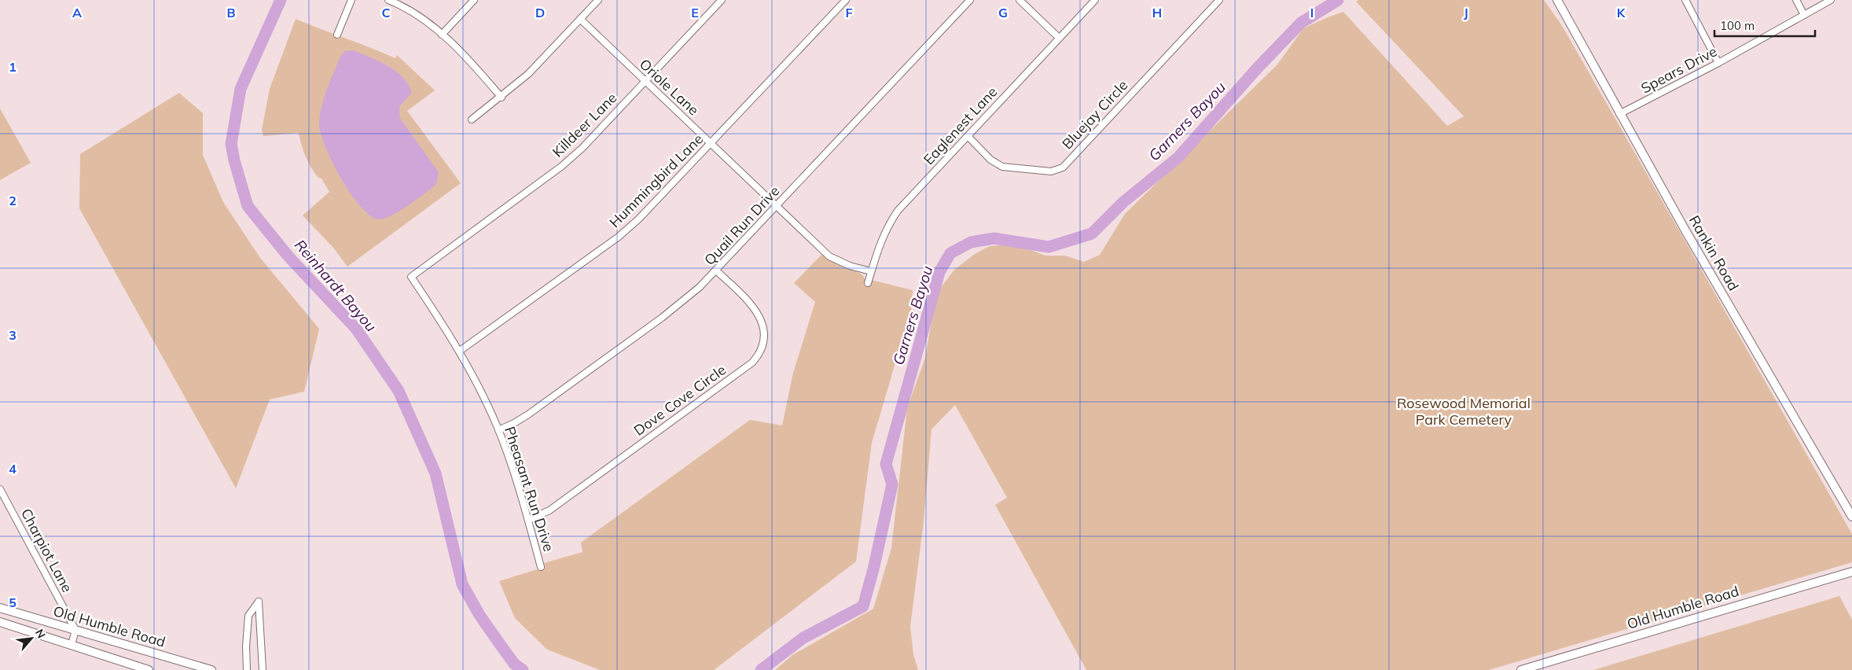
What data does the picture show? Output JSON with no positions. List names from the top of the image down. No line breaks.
{"streets":{"main road":["Rankin Road","Old Humble Road"],"street":["Spears Drive","Oriole Lane","Bluejay Circle","Killdeer Lane","Eaglenest Lane","Hummingbird Lane","Quail Run Drive","Dove Cove Circle","Pheasant Run Drive","Charpiot Lane"]},"crossings":[["Spears Drive","Rankin Road"],["Oriole Lane","Killdeer Lane"],["Oriole Lane","Eaglenest Lane"],["Oriole Lane","Hummingbird Lane"],["Oriole Lane","Quail Run Drive"],["Bluejay Circle","Eaglenest Lane"],["Killdeer Lane","Pheasant Run Drive"],["Hummingbird Lane","Pheasant Run Drive"],["Quail Run Drive","Dove Cove Circle"],["Quail Run Drive","Pheasant Run Drive"],["Dove Cove Circle","Pheasant Run Drive"],["Charpiot Lane","Old Humble Road"]],"water":["Garners Bayou","Reinhardt Bayou"],"parks":["Rosewood Memorial Park Cemetery"],"scale_bar":"100 m","north":"top right","grid":{"columns":["A","B","C","D","E","F","G","H","I","J","K"],"rows":["1","2","3","4","5"]}}
